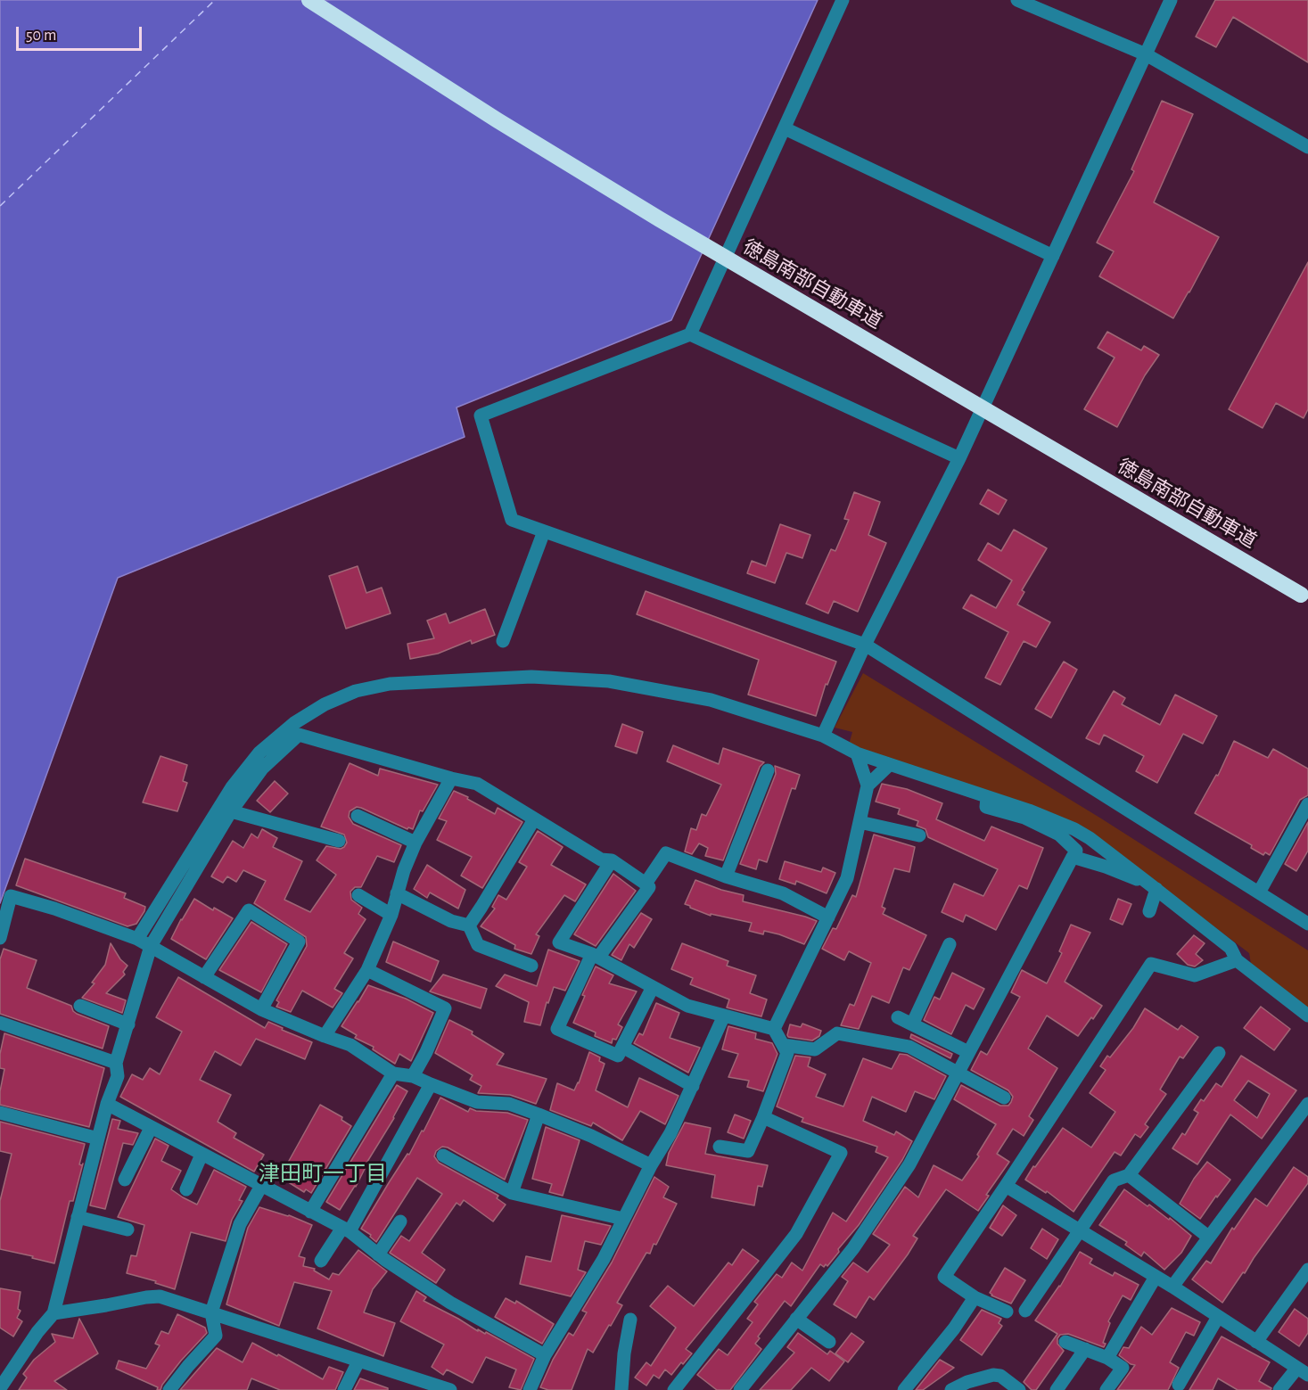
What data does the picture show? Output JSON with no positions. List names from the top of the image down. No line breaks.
{"streets":{"highway":["徳島南部自動車道"]},"districts":["津田町一丁目"],"scale_bar":"50 m"}
